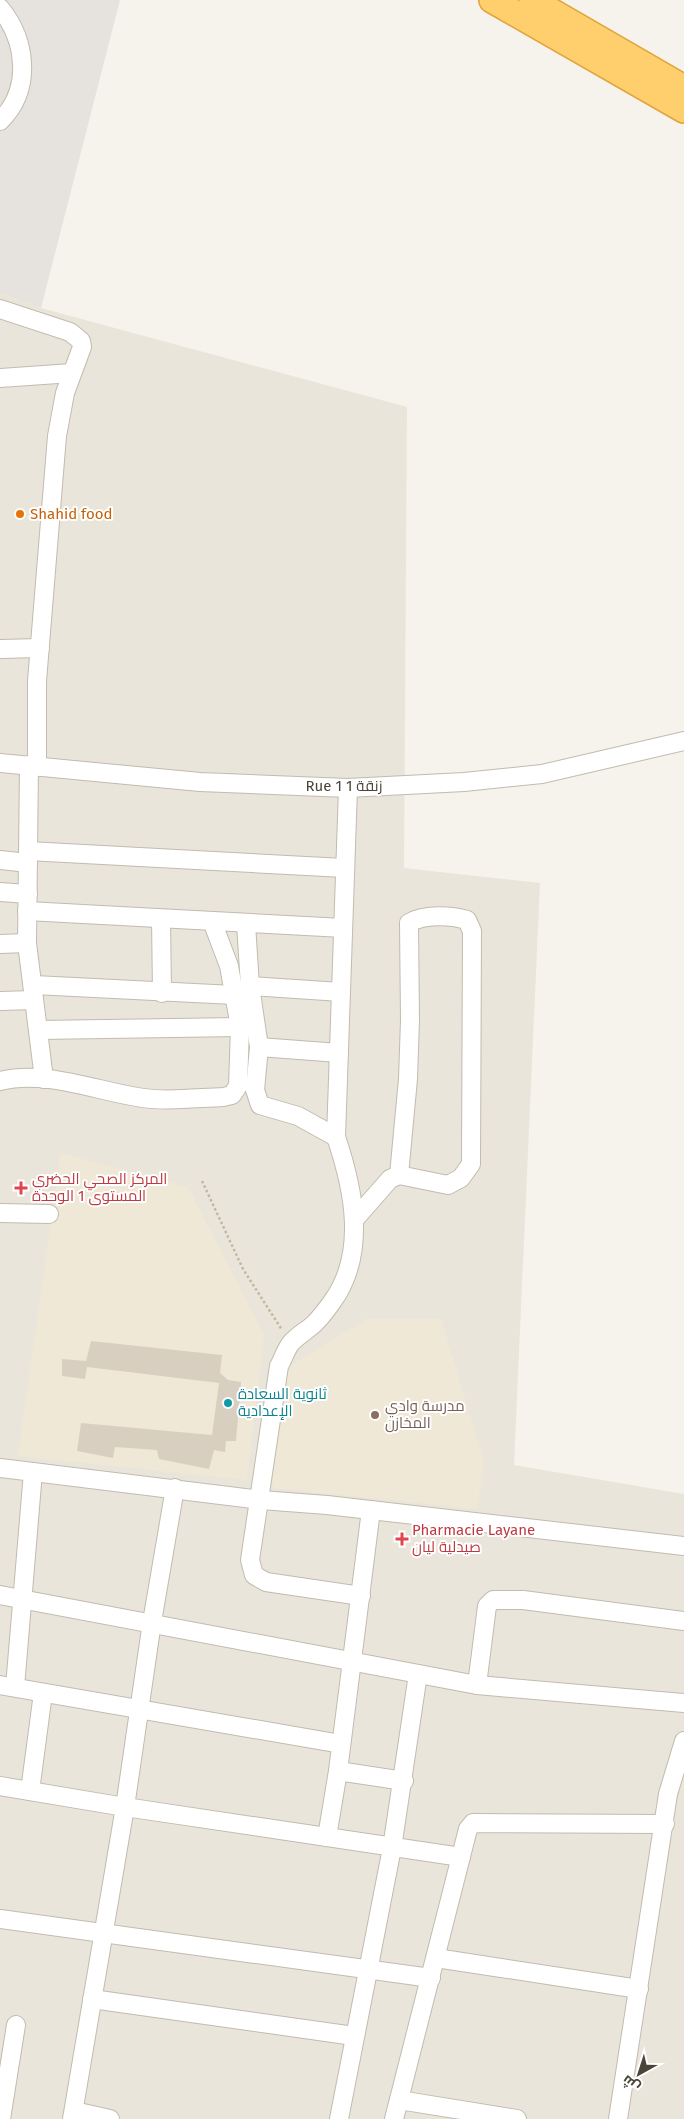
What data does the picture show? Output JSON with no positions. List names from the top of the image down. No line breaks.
{"streets":{"street":["Rue 1 زنقة 1"]},"places":{"other":["Shahid food","ثانوية السعادة الإعدادية","مدرسة وادي المخازن"],"health":["المركز الصحي الحضري المستوى 1 الوحدة","Pharmacie Layane صيدلية ليان"]},"north":"bottom left"}
